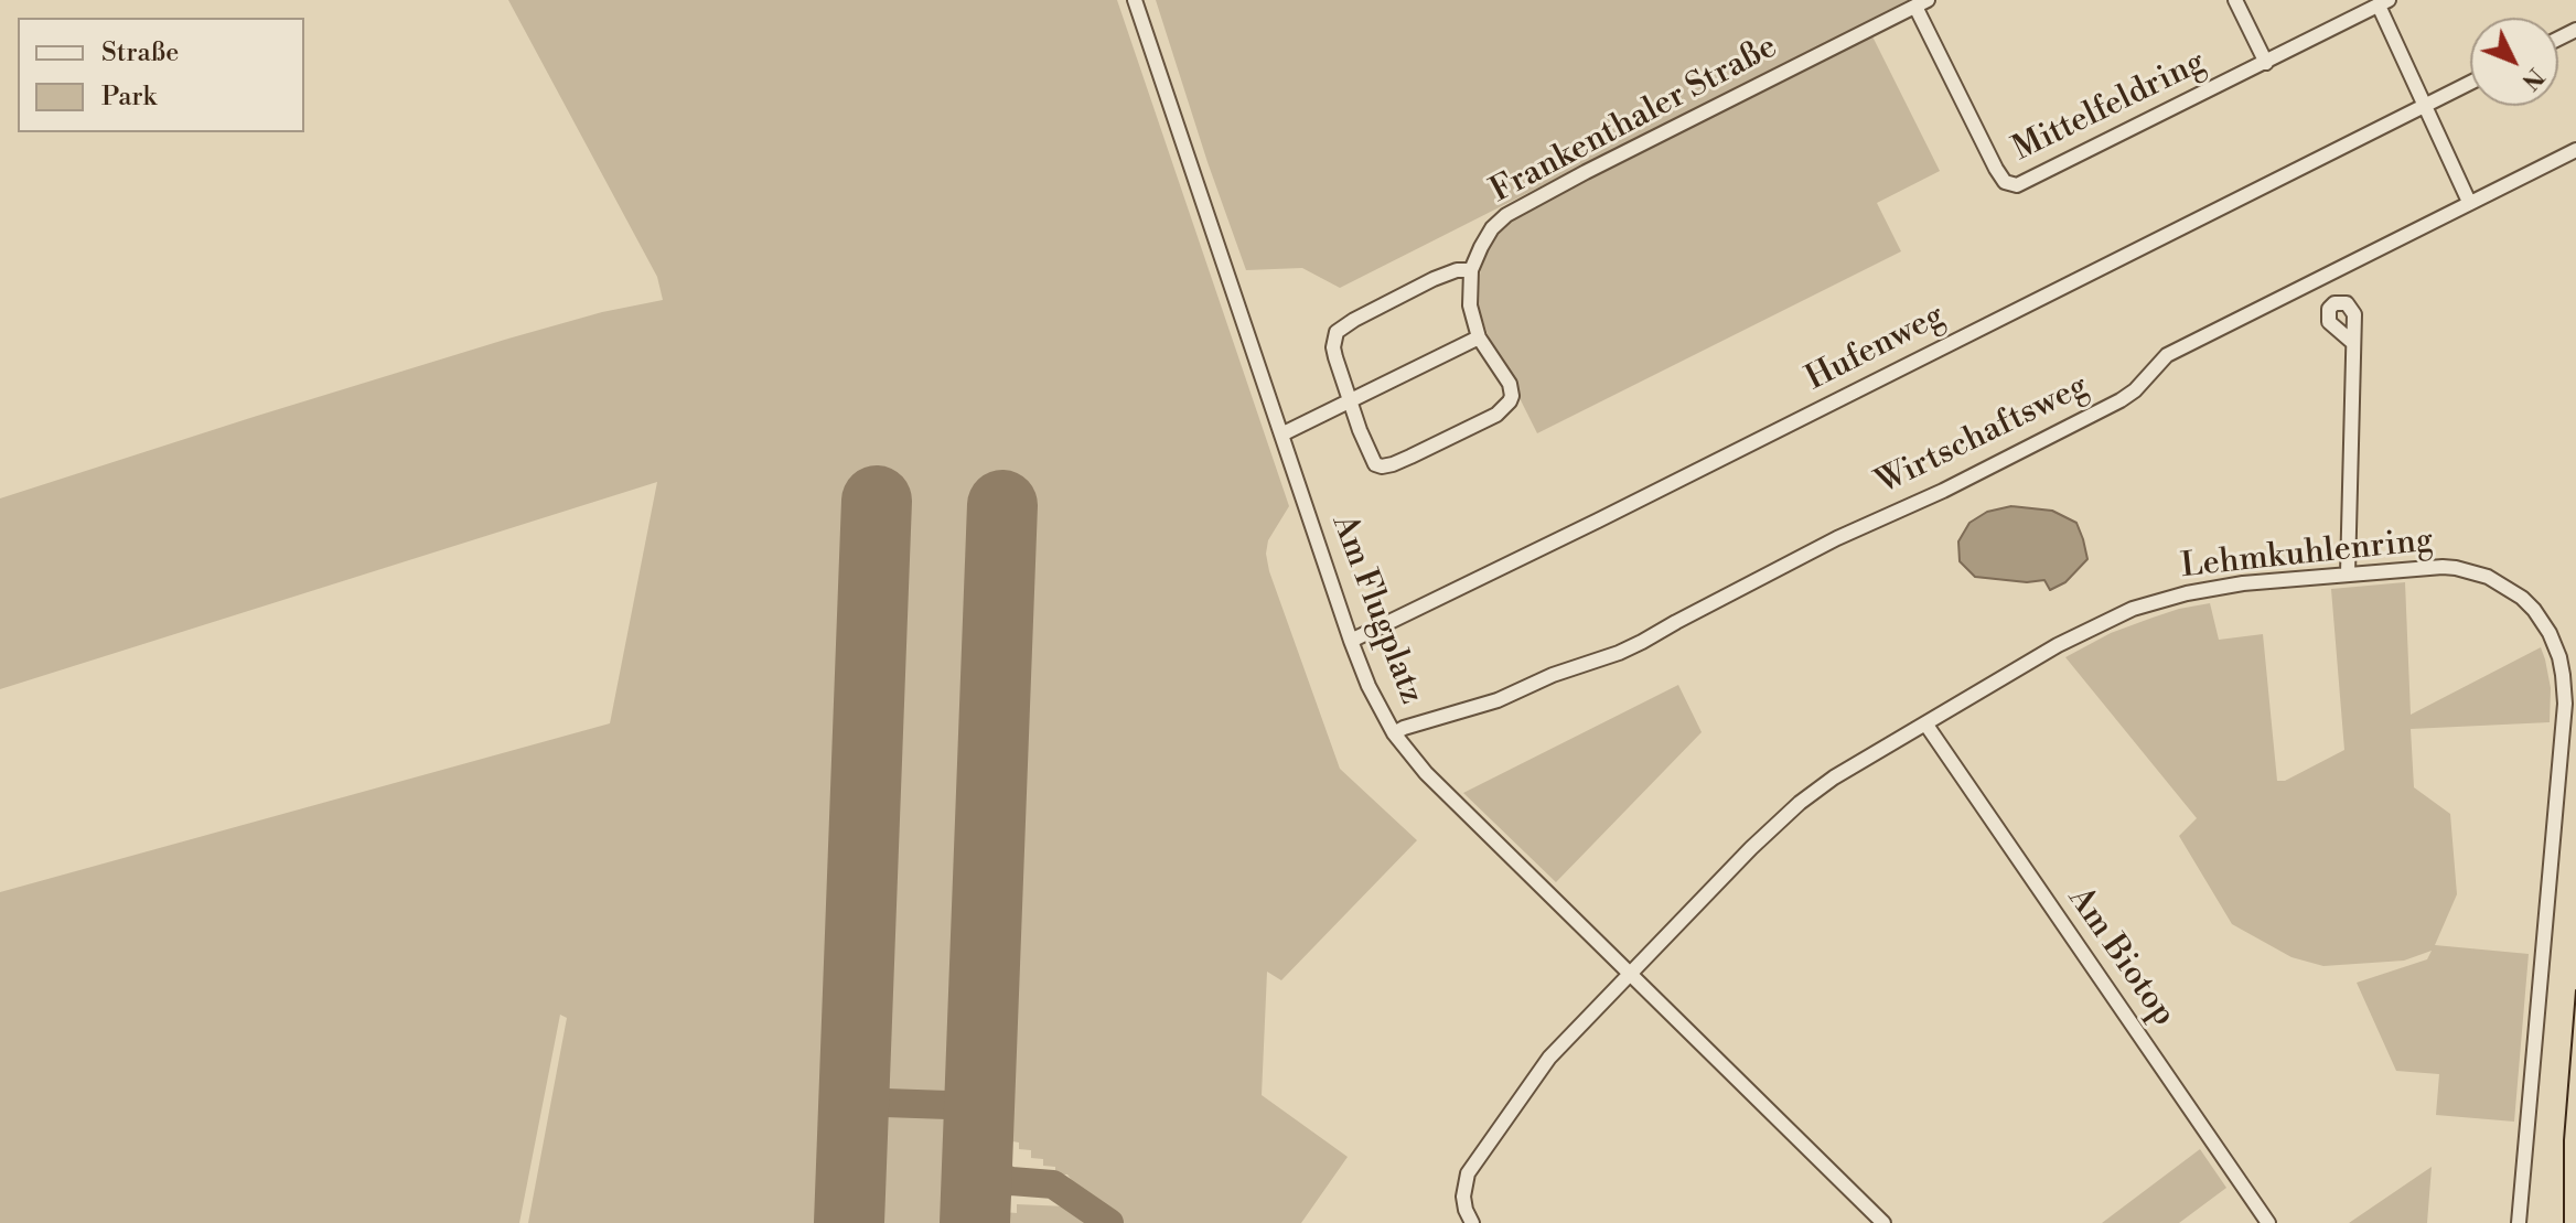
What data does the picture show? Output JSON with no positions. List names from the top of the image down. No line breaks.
{"streets":{"street":["Mittelfeldring","Frankenthaler Straße","Hufenweg","Wirtschaftsweg","Lehmkuhlenring","Am Flugplatz","Am Biotop"]},"crossings":[["Mittelfeldring","Frankenthaler Straße"],["Mittelfeldring","Hufenweg"],["Hufenweg","Am Flugplatz"],["Wirtschaftsweg","Am Flugplatz"],["Lehmkuhlenring","Am Flugplatz"],["Lehmkuhlenring","Am Biotop"]],"legend":["Straße","Park"],"north":"bottom right"}
